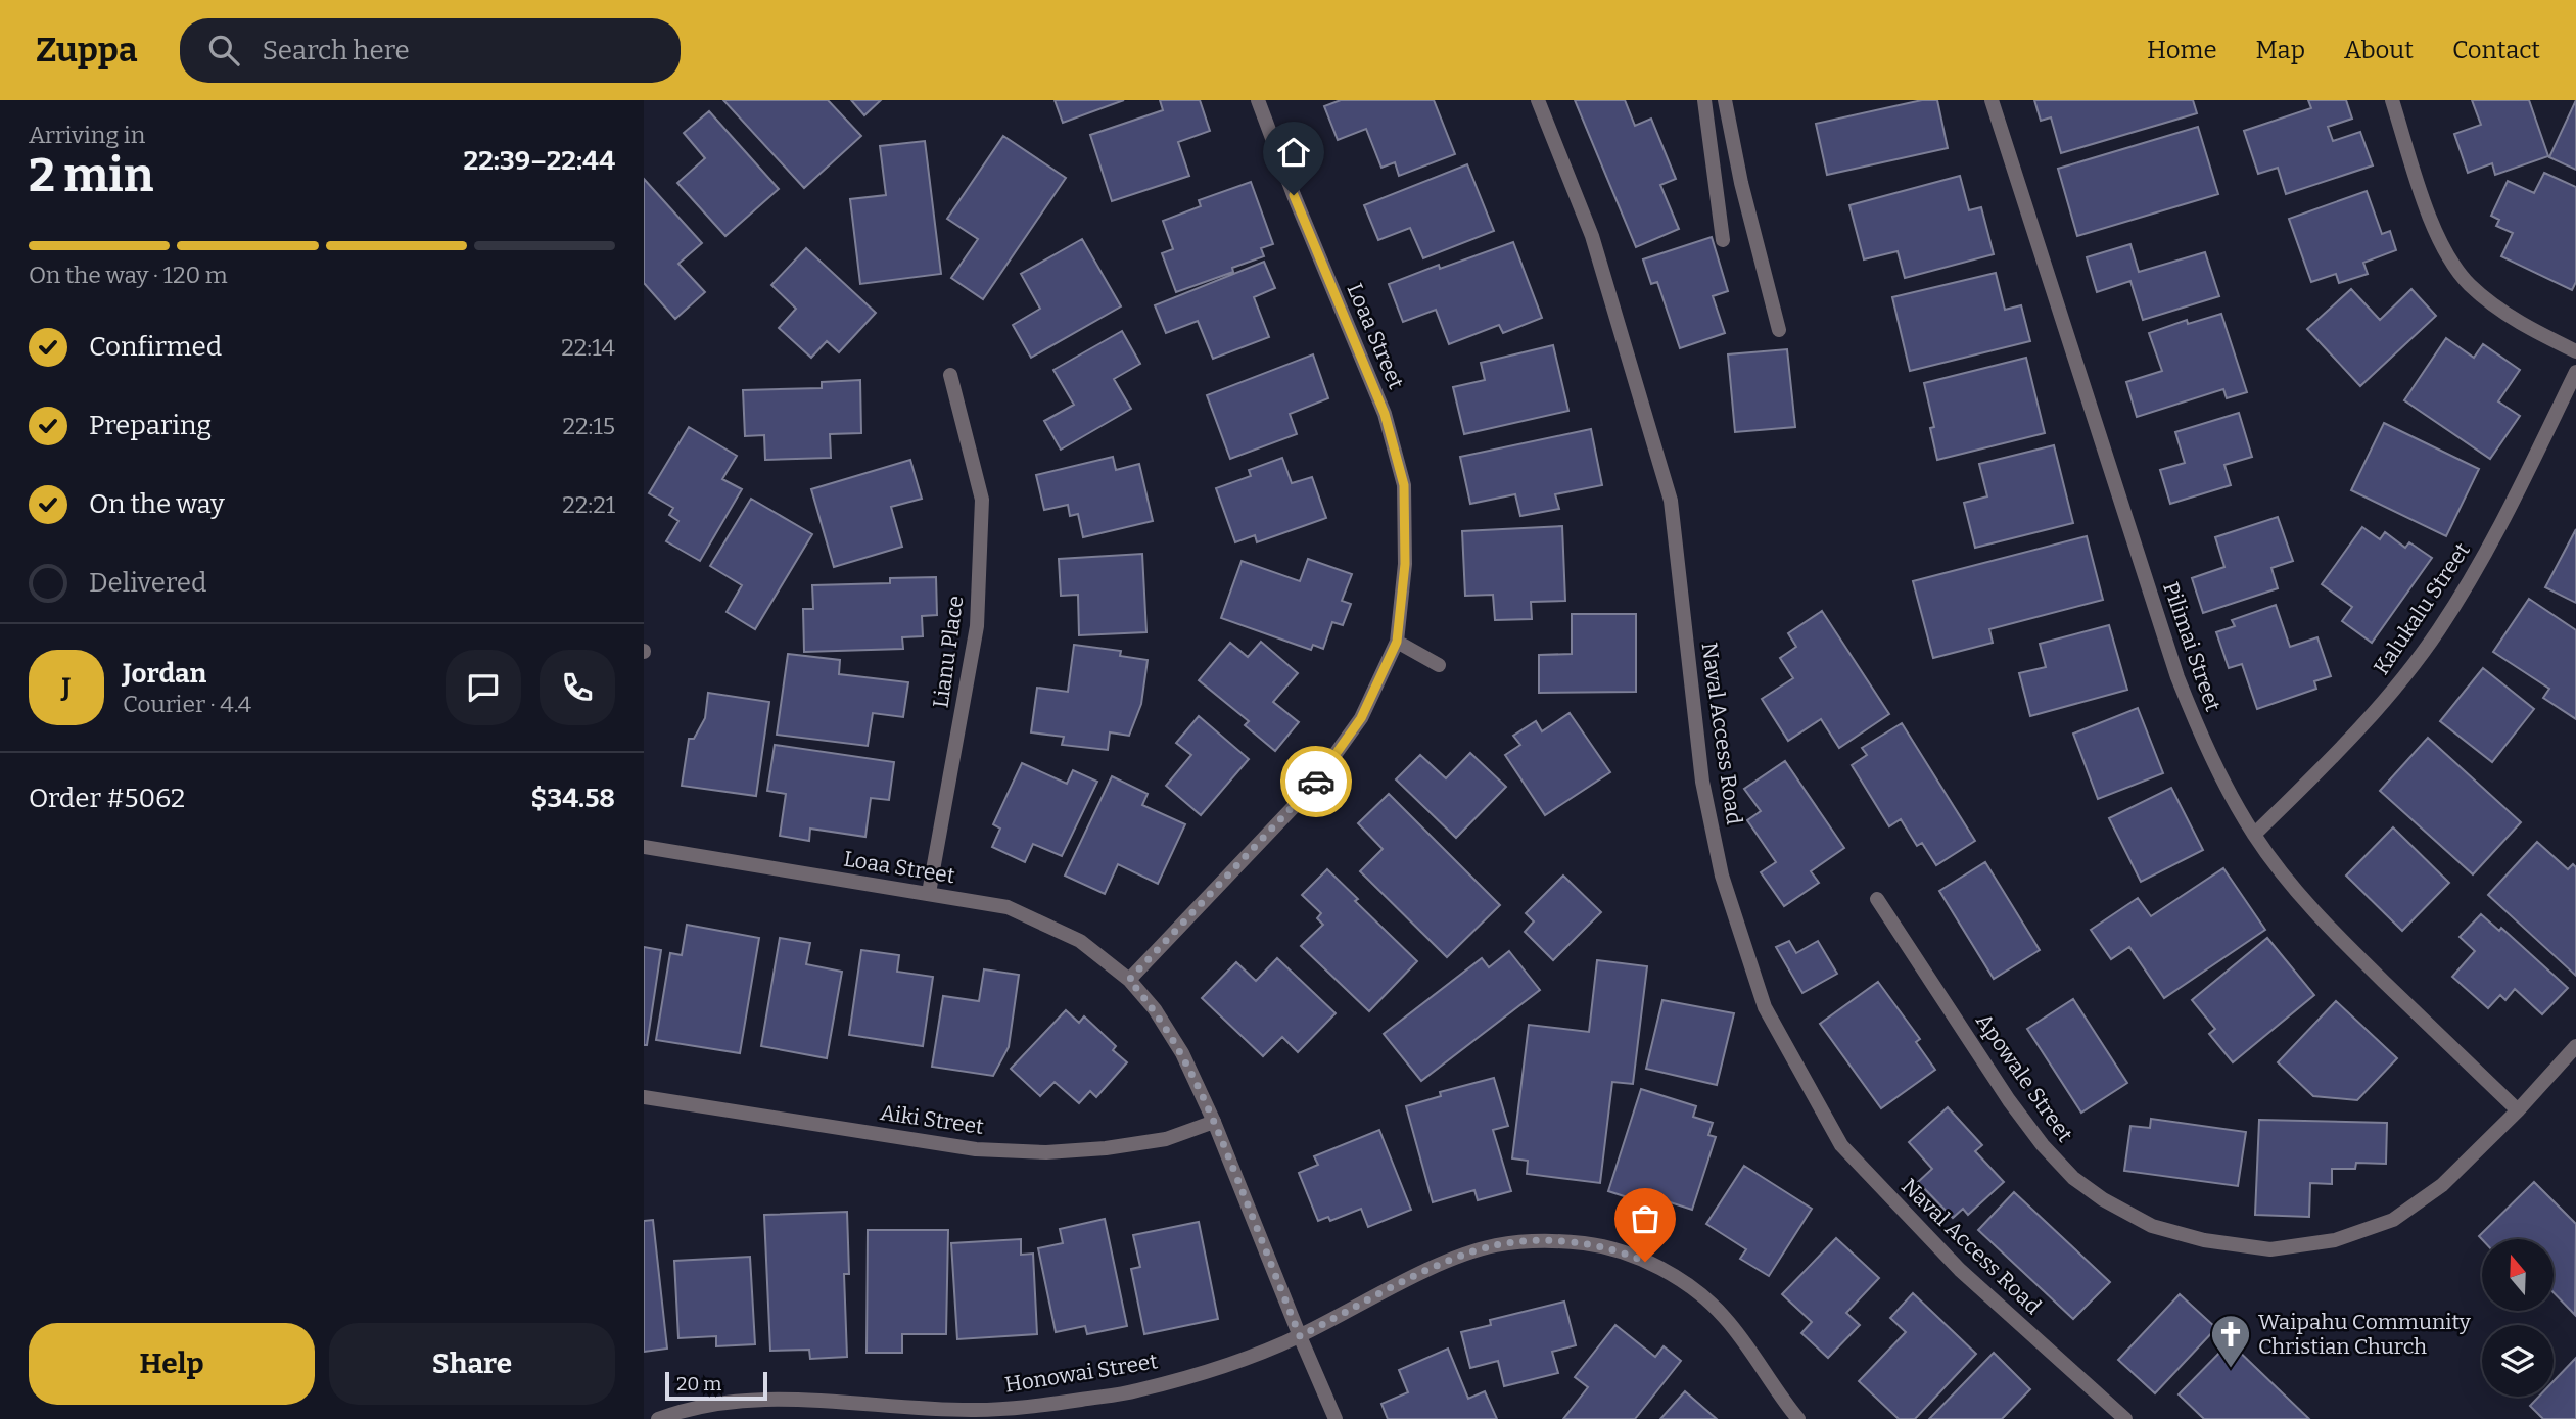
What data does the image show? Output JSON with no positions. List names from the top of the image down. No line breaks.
{"streets":{"street":["Loaa Street","Kalukalu Street","Pilimai Street","Lianu Place","Naval Access Road","Apowale Street","Aiki Street","Honowai Street"]},"crossings":[["Loaa Street","Lianu Place"],["Loaa Street","Aiki Street"],["Loaa Street","Honowai Street"],["Kalukalu Street","Pilimai Street"],["Pilimai Street","Apowale Street"]],"places":{"church":["Waipahu Community Christian Church"]},"scale_bar":"20 m","north":"top","page":{"header":"Zuppa","search":"Search here","nav":["Home","Map","About","Contact"],"heading":["2 min","Arriving in","22:39–22:44"],"panel":["Jordan","Courier · 4.4","Order #5062","$34.58"],"bar":"On the way · 120 m","list":[["Confirmed","22:14"],["Preparing","22:15"],["On the way","22:21"],"Delivered"],"round":"J","buttons":["Help","Share"],"scale":"20 m"}}
